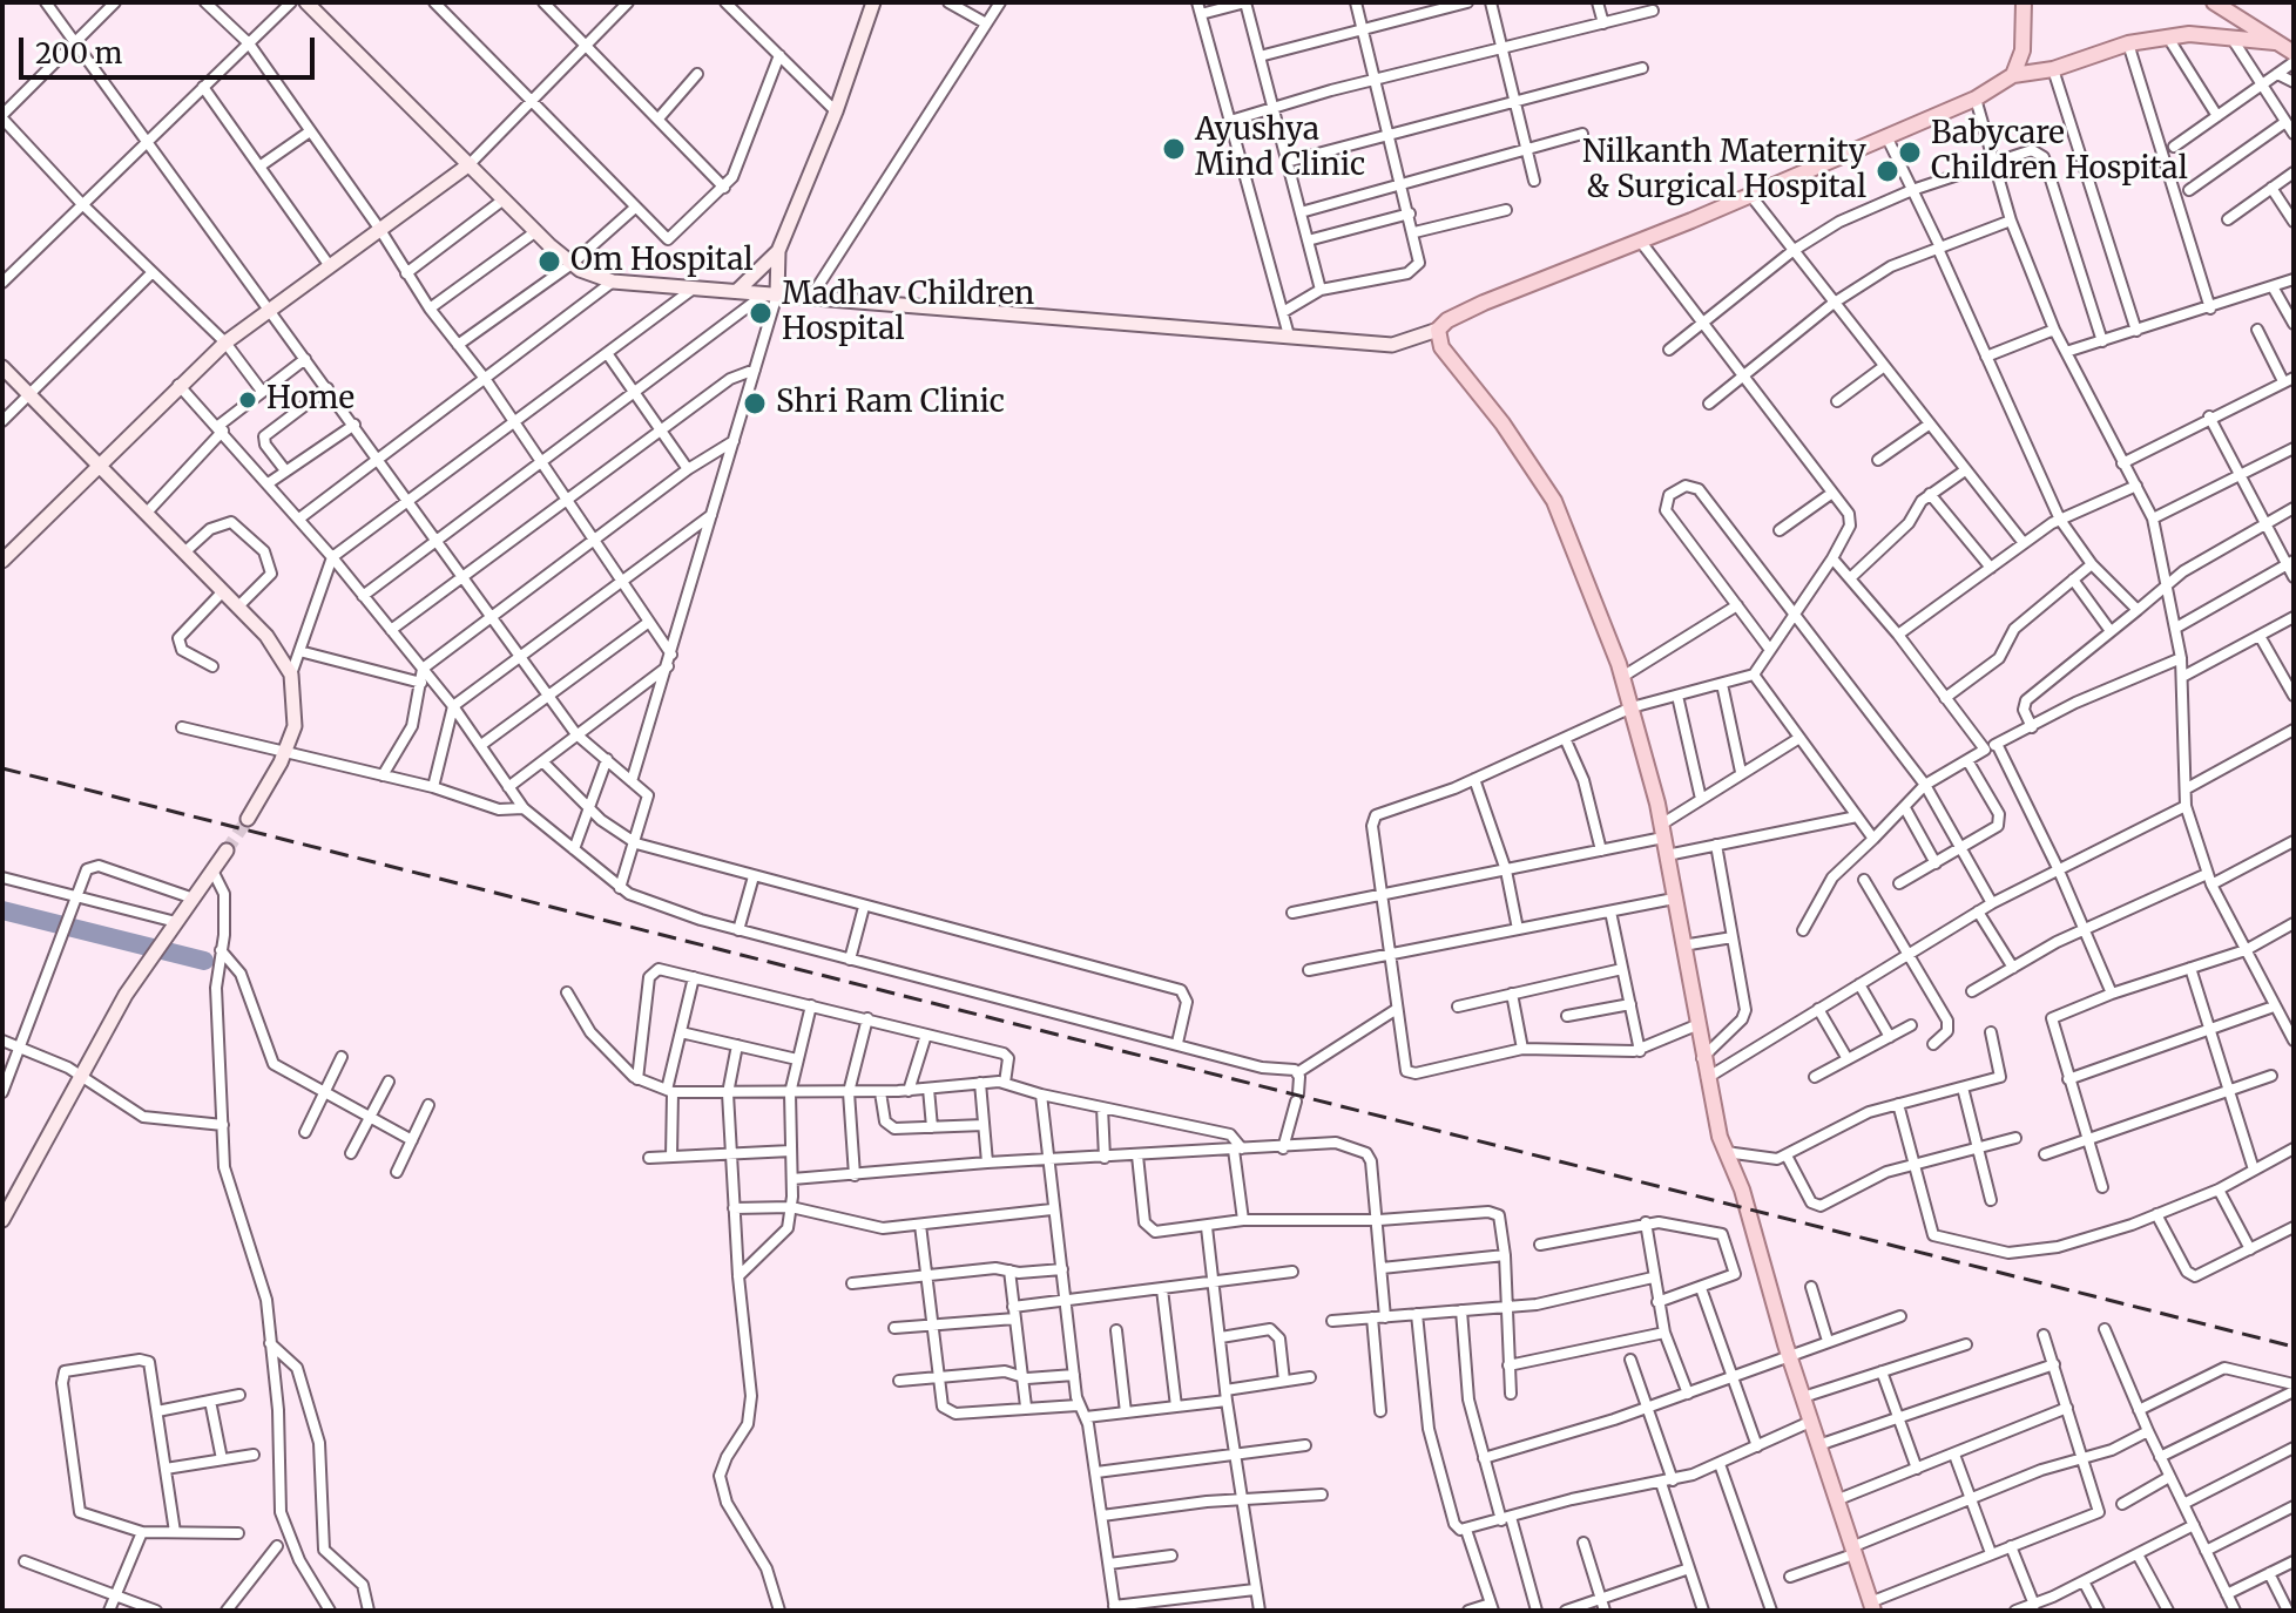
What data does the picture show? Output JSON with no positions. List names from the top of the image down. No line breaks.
{"places":["Ayushya Mind Clinic","Babycare Children Hospital","Nilkanth Maternity & Surgical Hospital","Om Hospital","Madhav Children Hospital","Home","Shri Ram Clinic"],"scale_bar":"200 m"}
